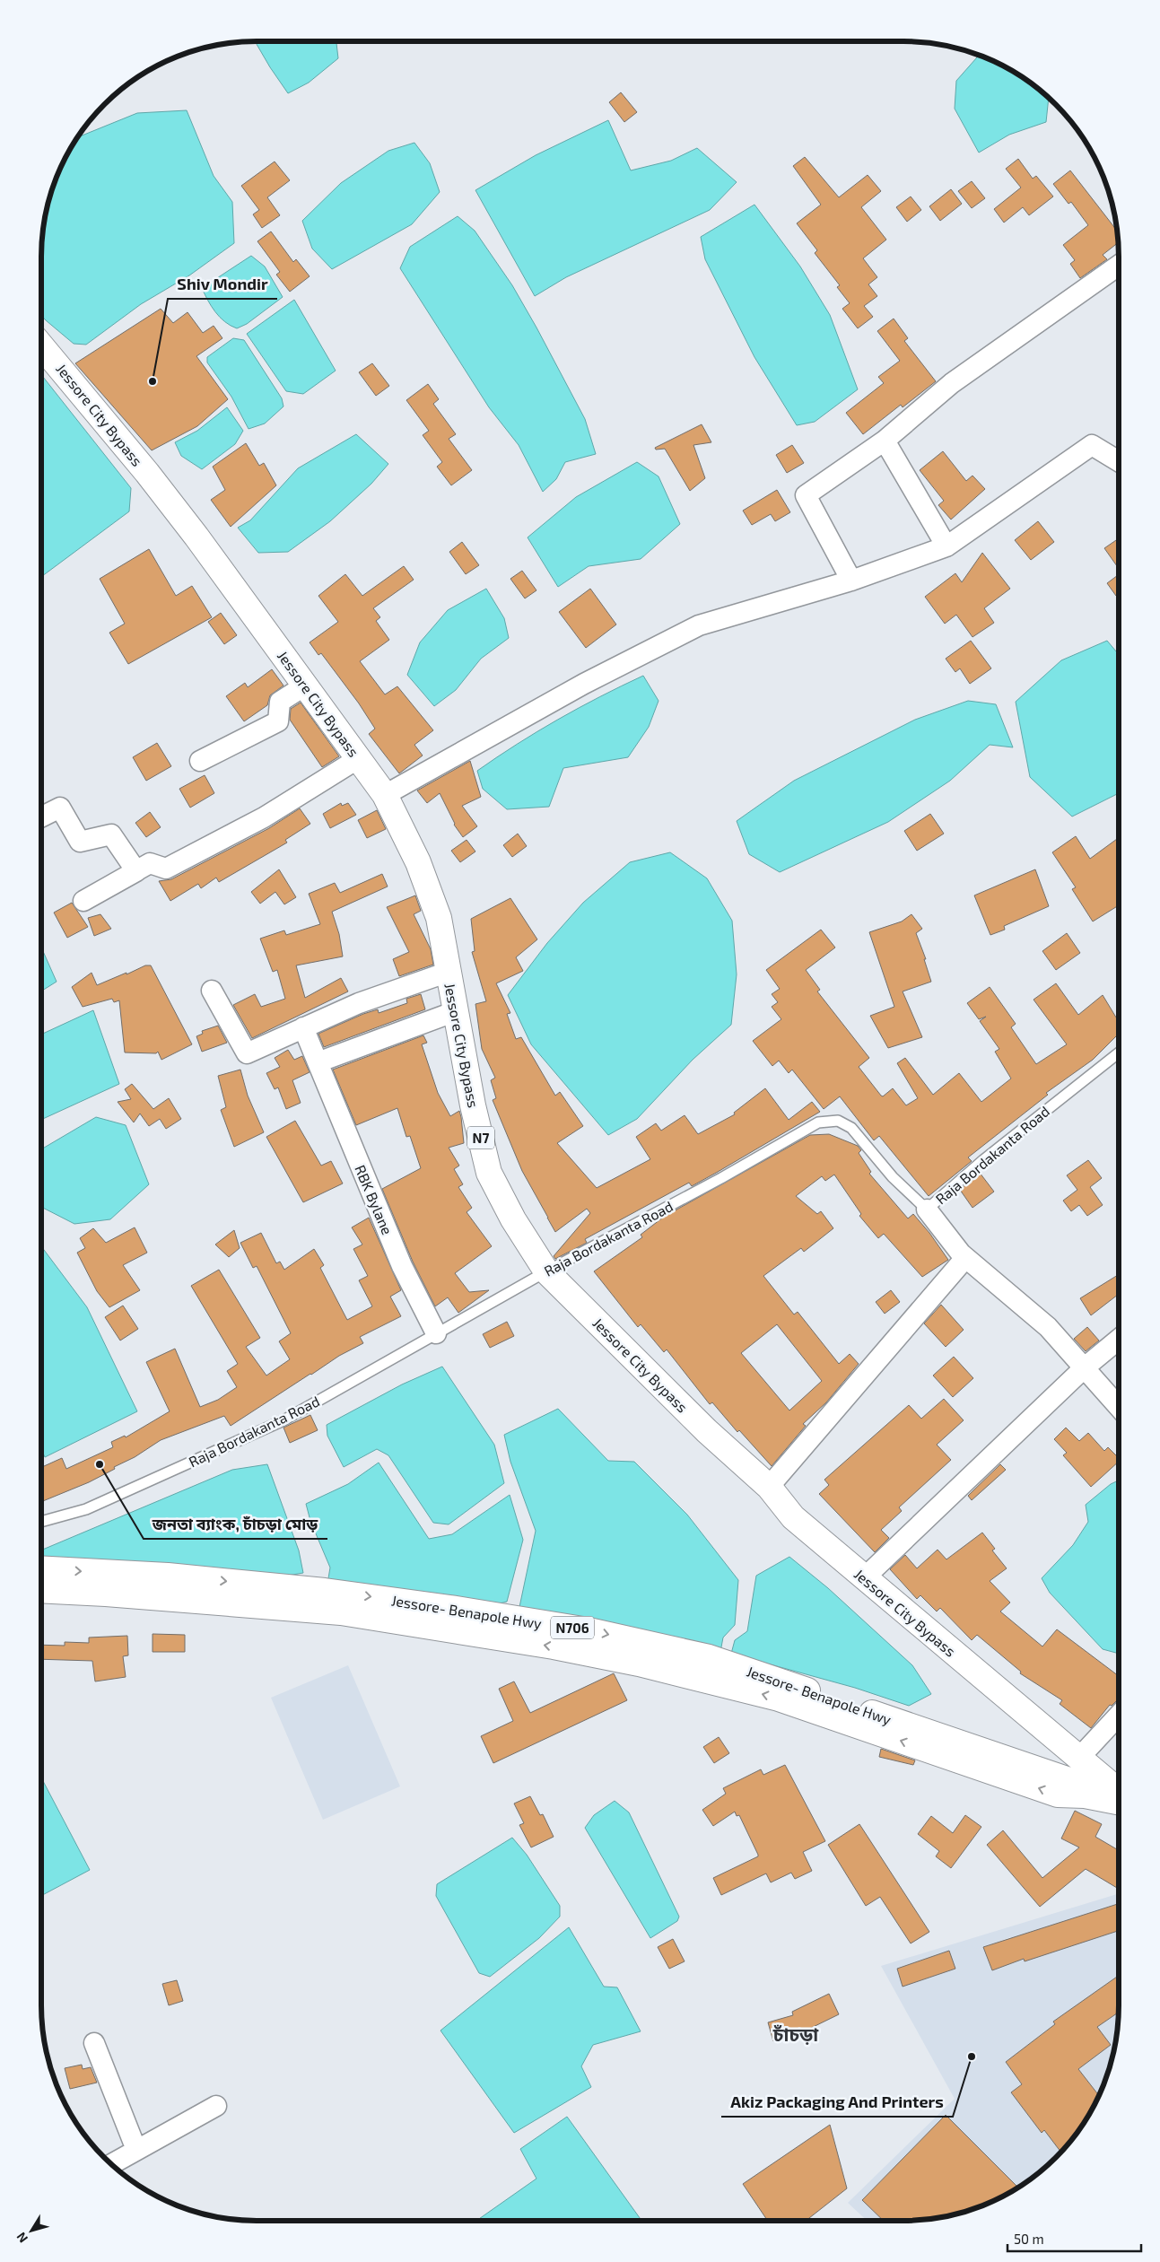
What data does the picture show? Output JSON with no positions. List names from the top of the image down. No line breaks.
{"streets":{"highway":["Jessore City Bypass","N7","Jessore- Benapole Hwy","N706"],"street":["RBK Bylane"],"lane":["Raja Bordakanta Road"]},"crossings":[["Jessore City Bypass","Raja Bordakanta Road"],["Raja Bordakanta Road","RBK Bylane"]],"districts":["চাঁচড়া"],"places":["Shiv Mondir","জনতা ব্যাংক, চাঁচড়া মোড়","Akiz Packaging And Printers"],"scale_bar":"50 m","north":"bottom left"}
